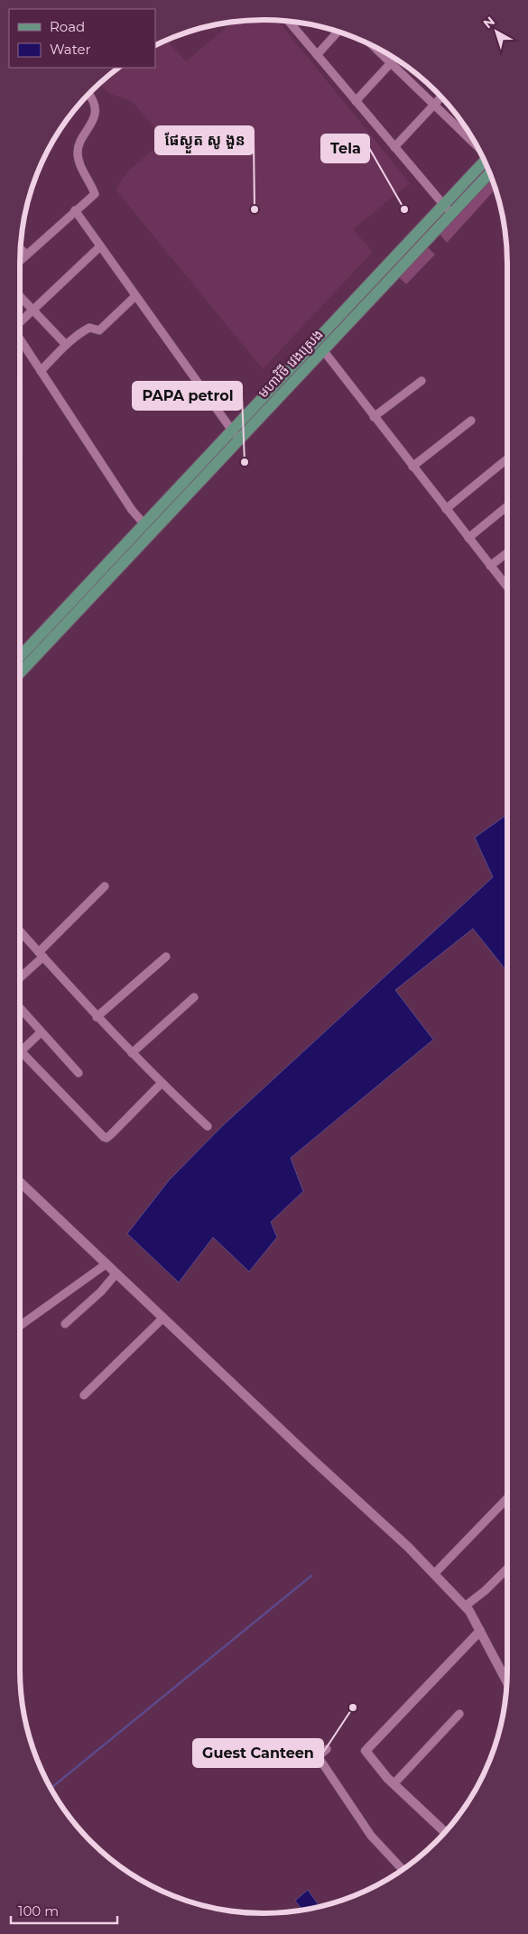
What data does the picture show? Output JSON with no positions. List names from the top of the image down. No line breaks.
{"streets":{"main road":["មហាវិថី វេងស្រេង"]},"places":["ផែស្ងួត សូ ងួន","Tela","PAPA petrol","Guest Canteen"],"legend":["Road","Water"],"scale_bar":"100 m","north":"top left"}
